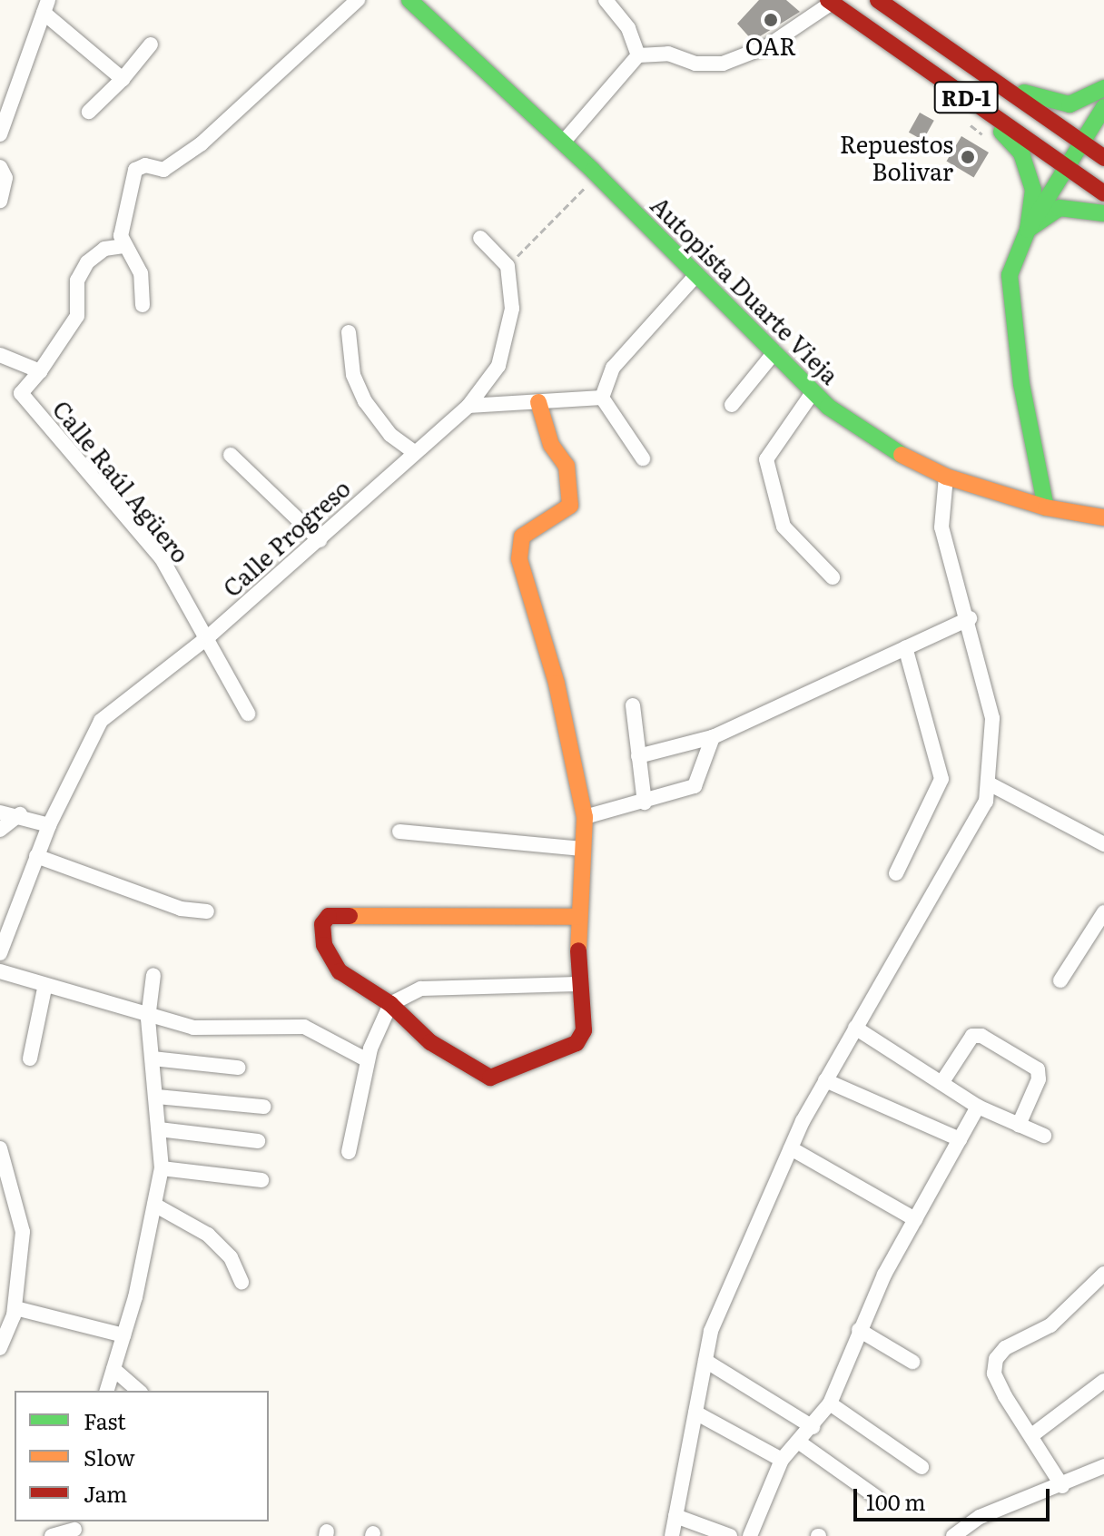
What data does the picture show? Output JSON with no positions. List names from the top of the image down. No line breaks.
{"streets":{"main road":["RD-1","Autopista Duarte Vieja"],"street":["Calle Raúl Agüero","Calle Progreso"]},"crossings":[["Calle Raúl Agüero","Calle Progreso"]],"places":["OAR","Repuestos Bolivar"],"legend":["Fast","Slow","Jam"],"scale_bar":"100 m"}
